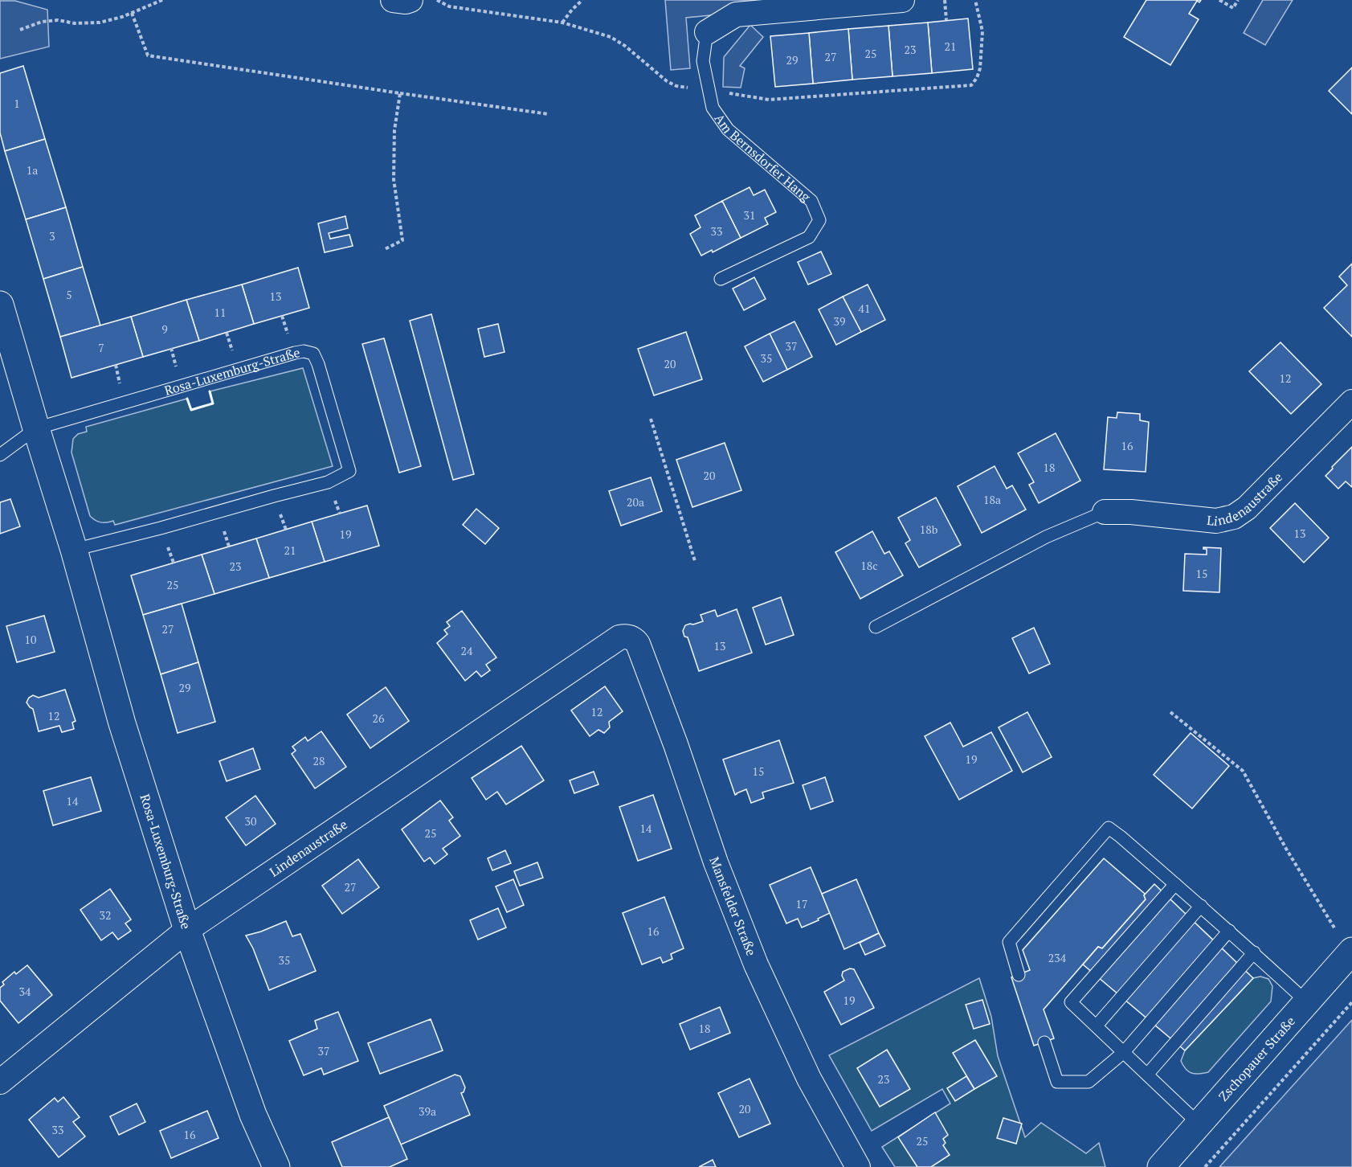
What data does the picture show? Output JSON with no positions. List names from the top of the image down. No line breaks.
{"streets":{"street":["Am Bernsdorfer Hang","Rosa-Luxemburg-Straße","Lindenaustraße","Mansfelder Straße","Zschopauer Straße"]},"crossings":[["Rosa-Luxemburg-Straße","Lindenaustraße"],["Lindenaustraße","Mansfelder Straße"]],"house_numbers":["21","23","25","27","29","1","1a","31","33","3","5","13","41","11","39","9","37","7","35","20","12","16","18","20","18a","20a","18b","13","19","21","18c","23","15","25","27","10","13","24","29","12","12","26","19","28","15","14","30","14","25","27","17","32","16","234","35","34","19","18","37","23","20","39a","33","16","25"]}
